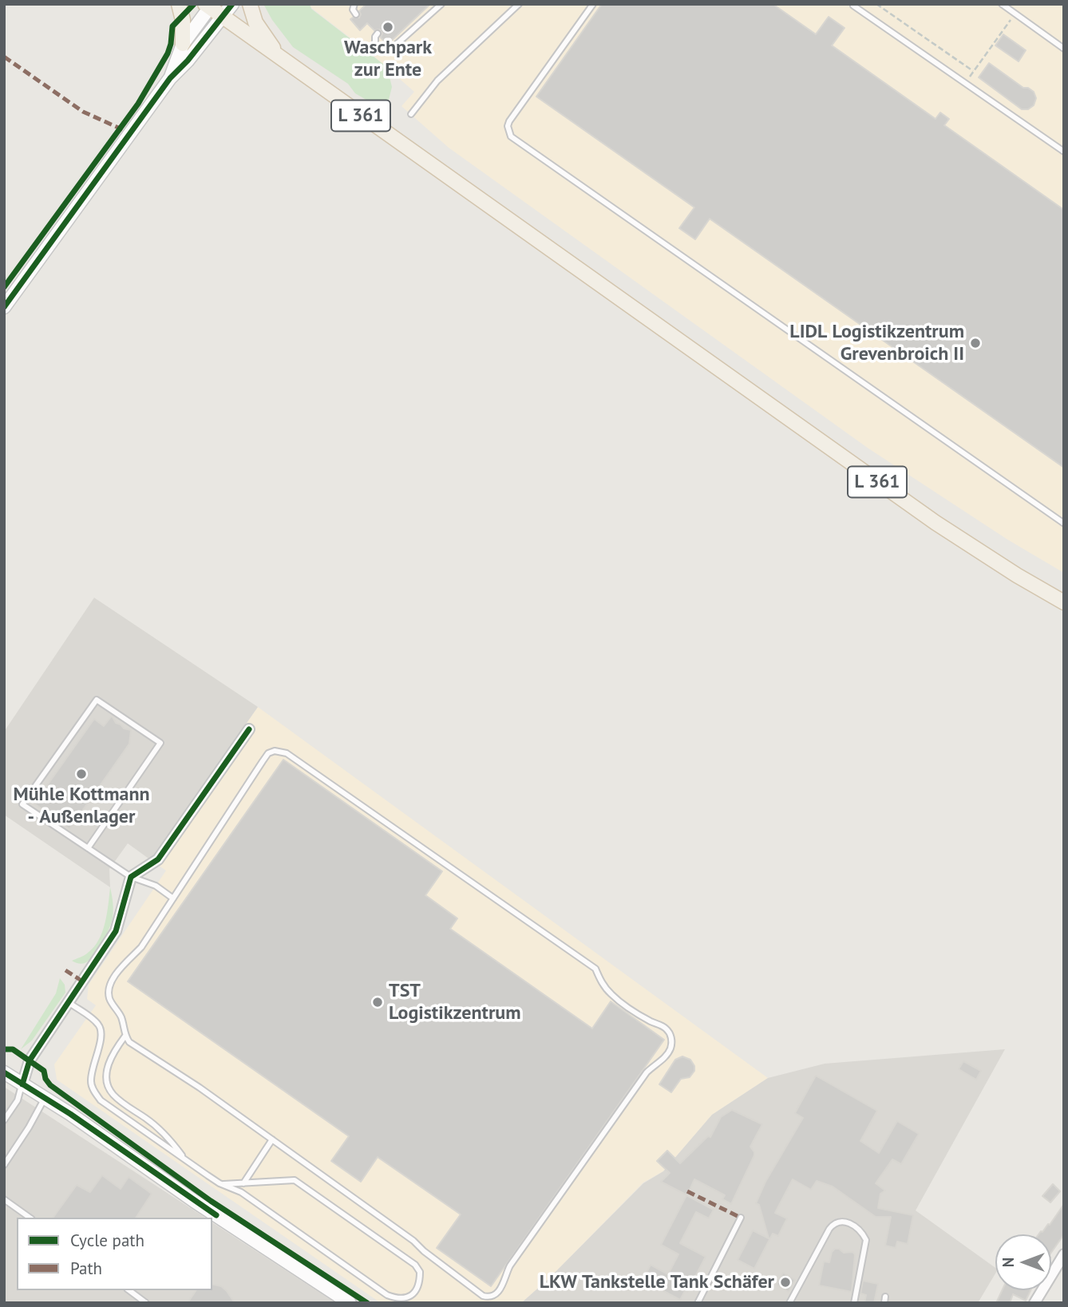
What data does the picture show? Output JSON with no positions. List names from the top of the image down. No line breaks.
{"streets":{"main road":["L 361"]},"places":["Waschpark zur Ente","LIDL Logistikzentrum Grevenbroich II","Mühle Kottmann - Außenlager","TST Logistikzentrum","LKW Tankstelle Tank Schäfer"],"legend":["Cycle path","Path"],"north":"left"}
